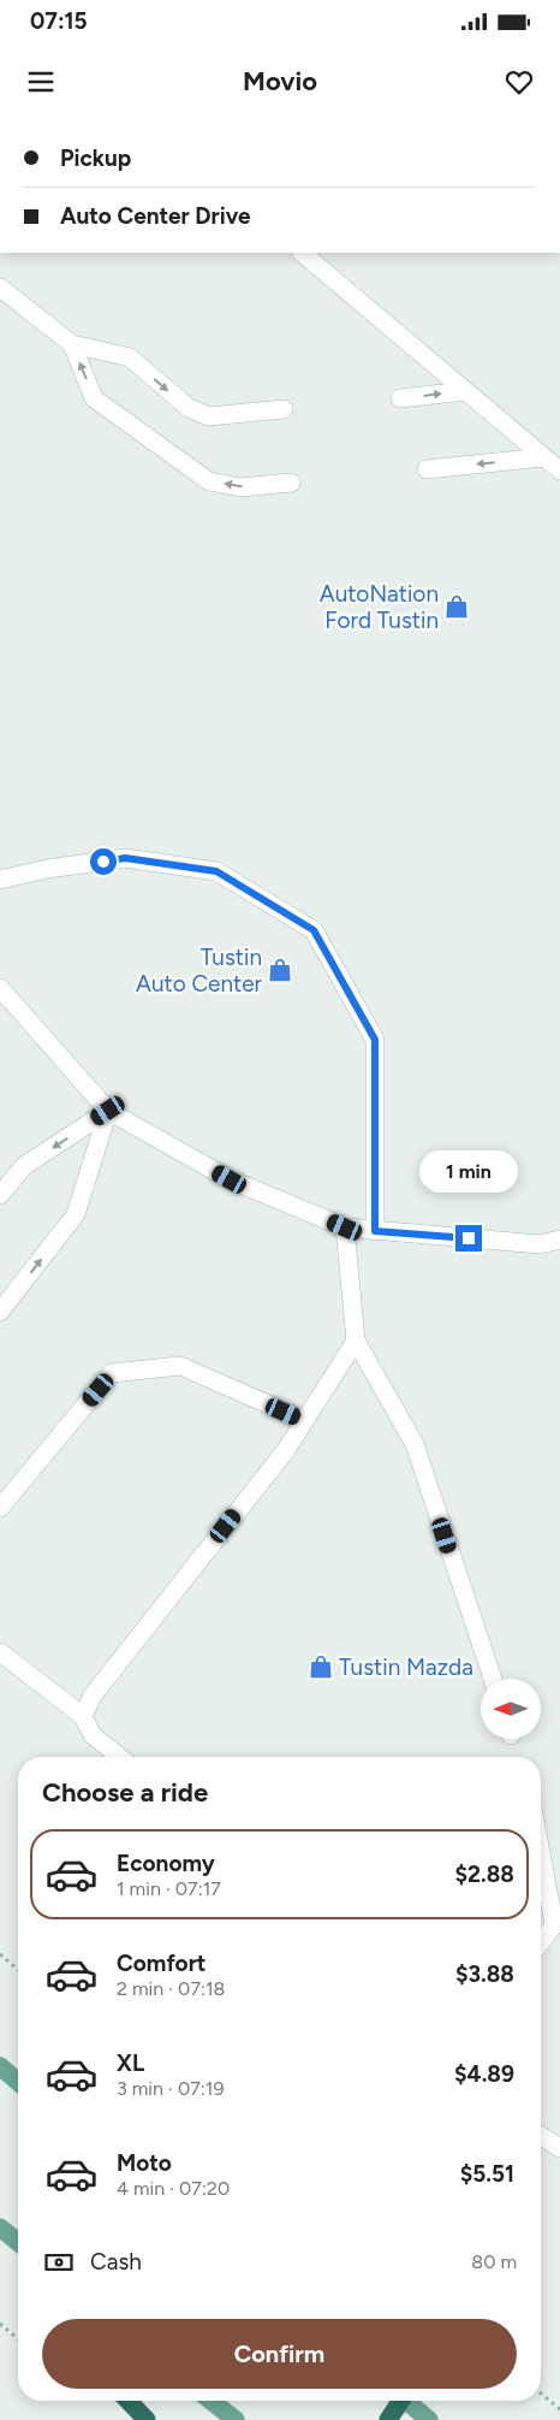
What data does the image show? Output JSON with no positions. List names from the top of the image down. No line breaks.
{"places":{"shop":["AutoNation Ford Tustin","Tustin Auto Center","Tustin Mazda"]},"north":"left","page":{"status":"07:15","header":"Movio","banner":["Pickup","Auto Center Drive"],"bubble":"1 min","heading":"Choose a ride","list":[{"name":"Economy","note":"1 min · 07:17","value":"$2.88"},{"name":"Comfort","note":"2 min · 07:18","value":"$3.88"},{"name":"XL","note":"3 min · 07:19","value":"$4.89"},{"name":"Moto","note":"4 min · 07:20","value":"$5.51"}],"pay":["Cash","80 m"],"buttons":"Confirm"}}
